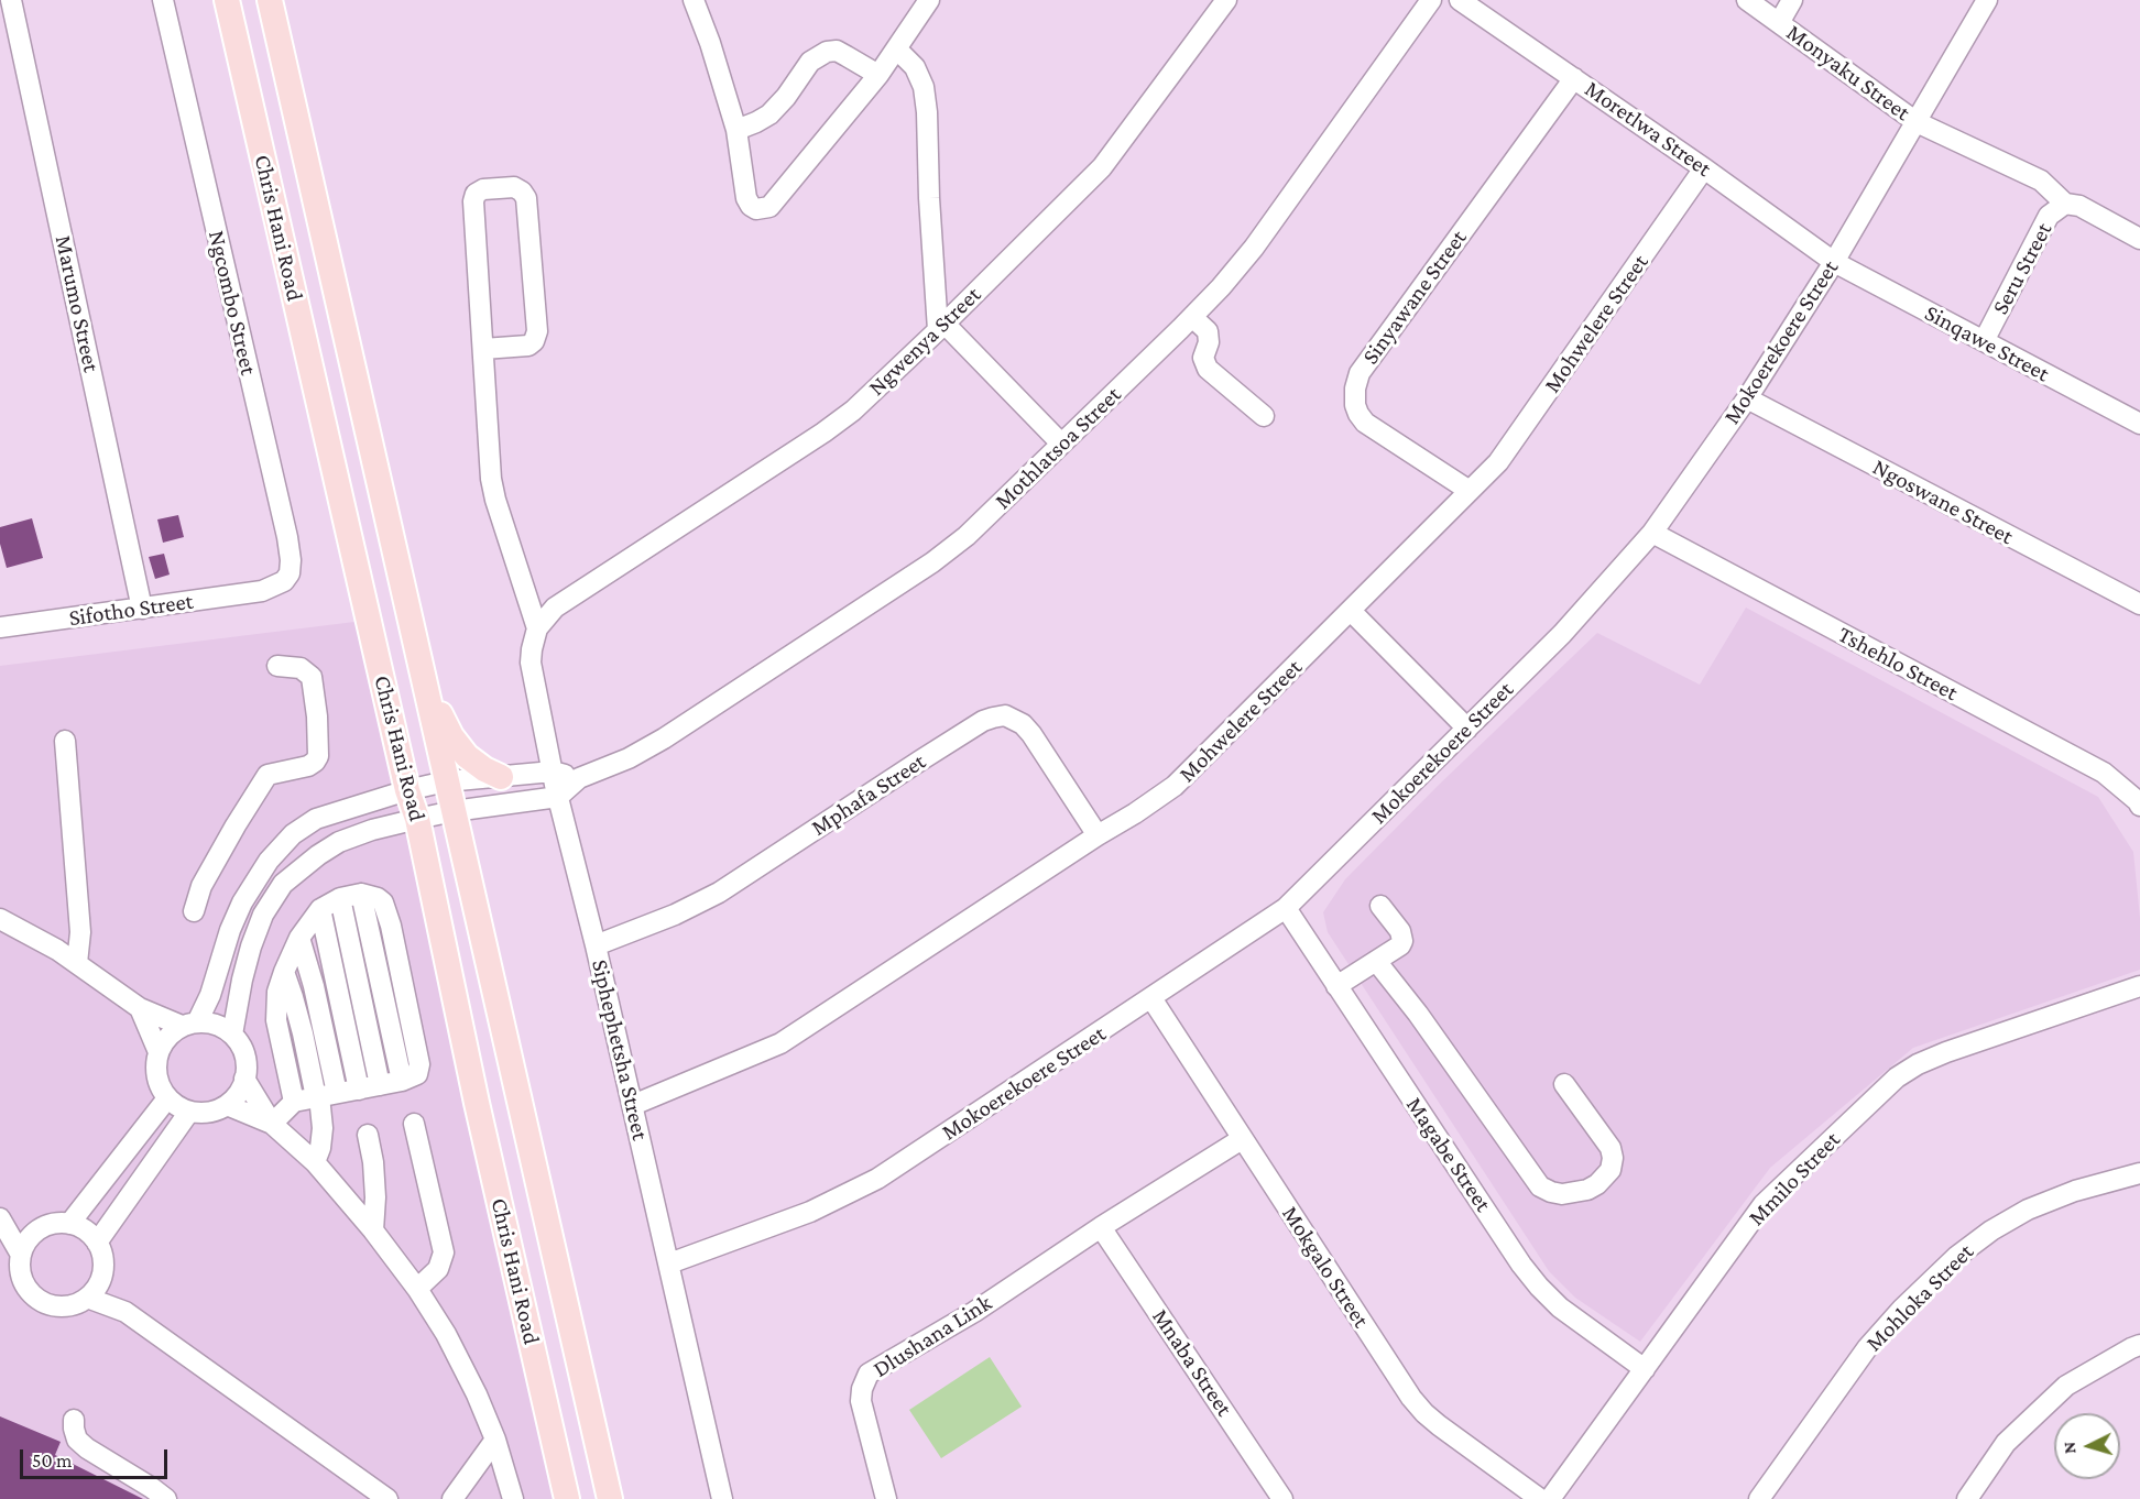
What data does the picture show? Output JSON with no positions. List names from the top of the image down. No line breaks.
{"streets":{"main road":["Chris Hani Road"],"street":["Monyaku Street","Moretlwa Street","Seru Street","Sinyawane Street","Ngcombo Street","Marumo Street","Mohwelere Street","Ngwenya Street","Mokoerekoere Street","Sinqawe Street","Mothlatsoa Street","Ngoswane Street","Sifotho Street","Tshehlo Street","Mphafa Street","Siphephetsha Street","Magabe Street","Mmilo Street","Mokgalo Street","Mohloka Street","Dlushana Link","Mnaba Street"]},"crossings":[["Monyaku Street","Seru Street"],["Monyaku Street","Mokoerekoere Street"],["Moretlwa Street","Sinyawane Street"],["Moretlwa Street","Mohwelere Street"],["Moretlwa Street","Mokoerekoere Street"],["Moretlwa Street","Sinqawe Street"],["Seru Street","Sinqawe Street"],["Sinyawane Street","Mohwelere Street"],["Ngcombo Street","Sifotho Street"],["Marumo Street","Sifotho Street"],["Mohwelere Street","Mphafa Street"],["Mohwelere Street","Siphephetsha Street"],["Ngwenya Street","Siphephetsha Street"],["Mokoerekoere Street","Sinqawe Street"],["Mokoerekoere Street","Ngoswane Street"],["Mokoerekoere Street","Tshehlo Street"],["Mokoerekoere Street","Siphephetsha Street"],["Mokoerekoere Street","Magabe Street"],["Mokoerekoere Street","Mokgalo Street"],["Mothlatsoa Street","Siphephetsha Street"],["Mphafa Street","Siphephetsha Street"],["Magabe Street","Mmilo Street"],["Mokgalo Street","Dlushana Link"],["Dlushana Link","Mnaba Street"]],"scale_bar":"50 m","north":"left"}
